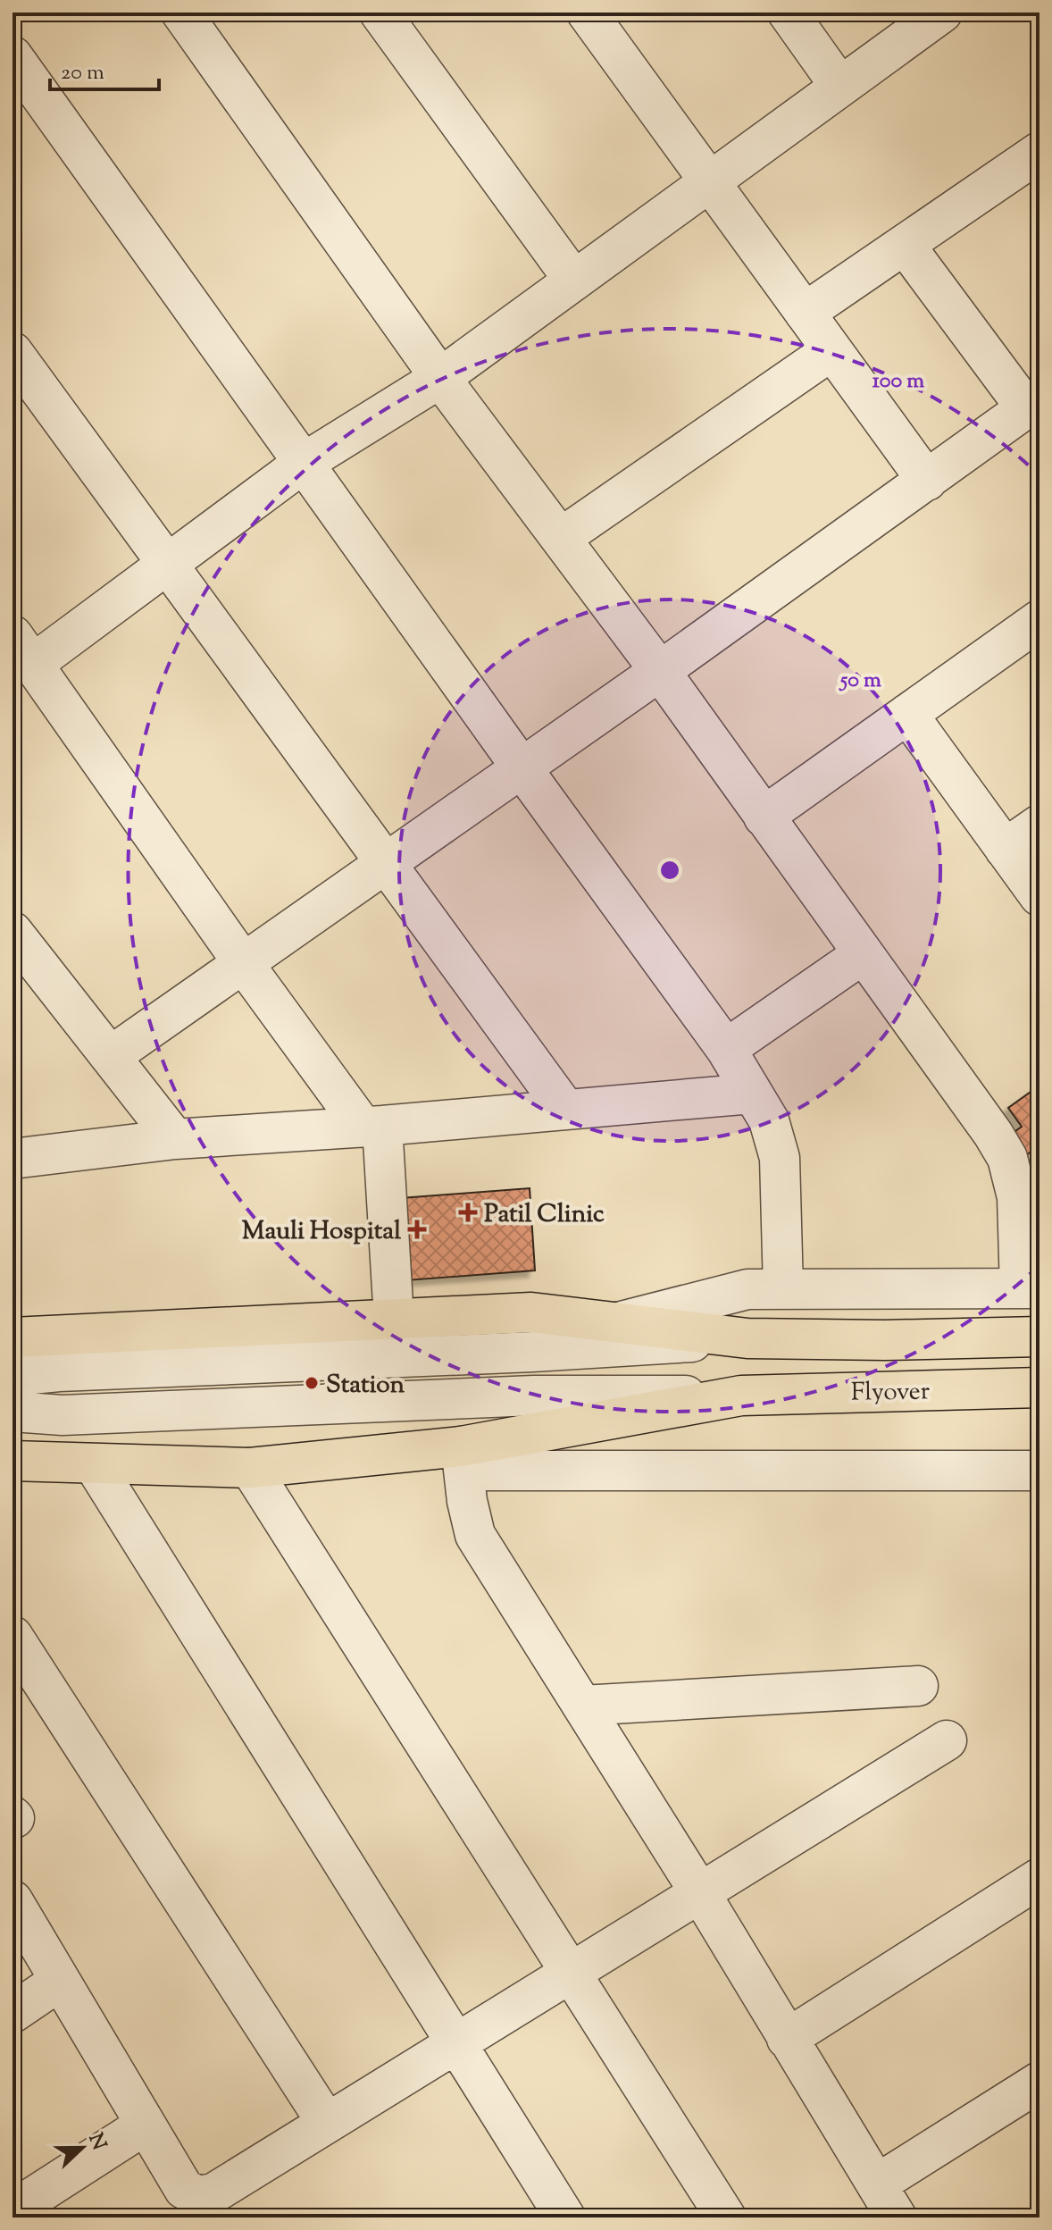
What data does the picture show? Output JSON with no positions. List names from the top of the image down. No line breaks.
{"streets":{"main road":["Flyover"]},"places":{"health":["Patil Clinic","Mauli Hospital"],"other":["Station"]},"scale_bar":"20 m","north":"right","rings":["100 m","50 m"]}
